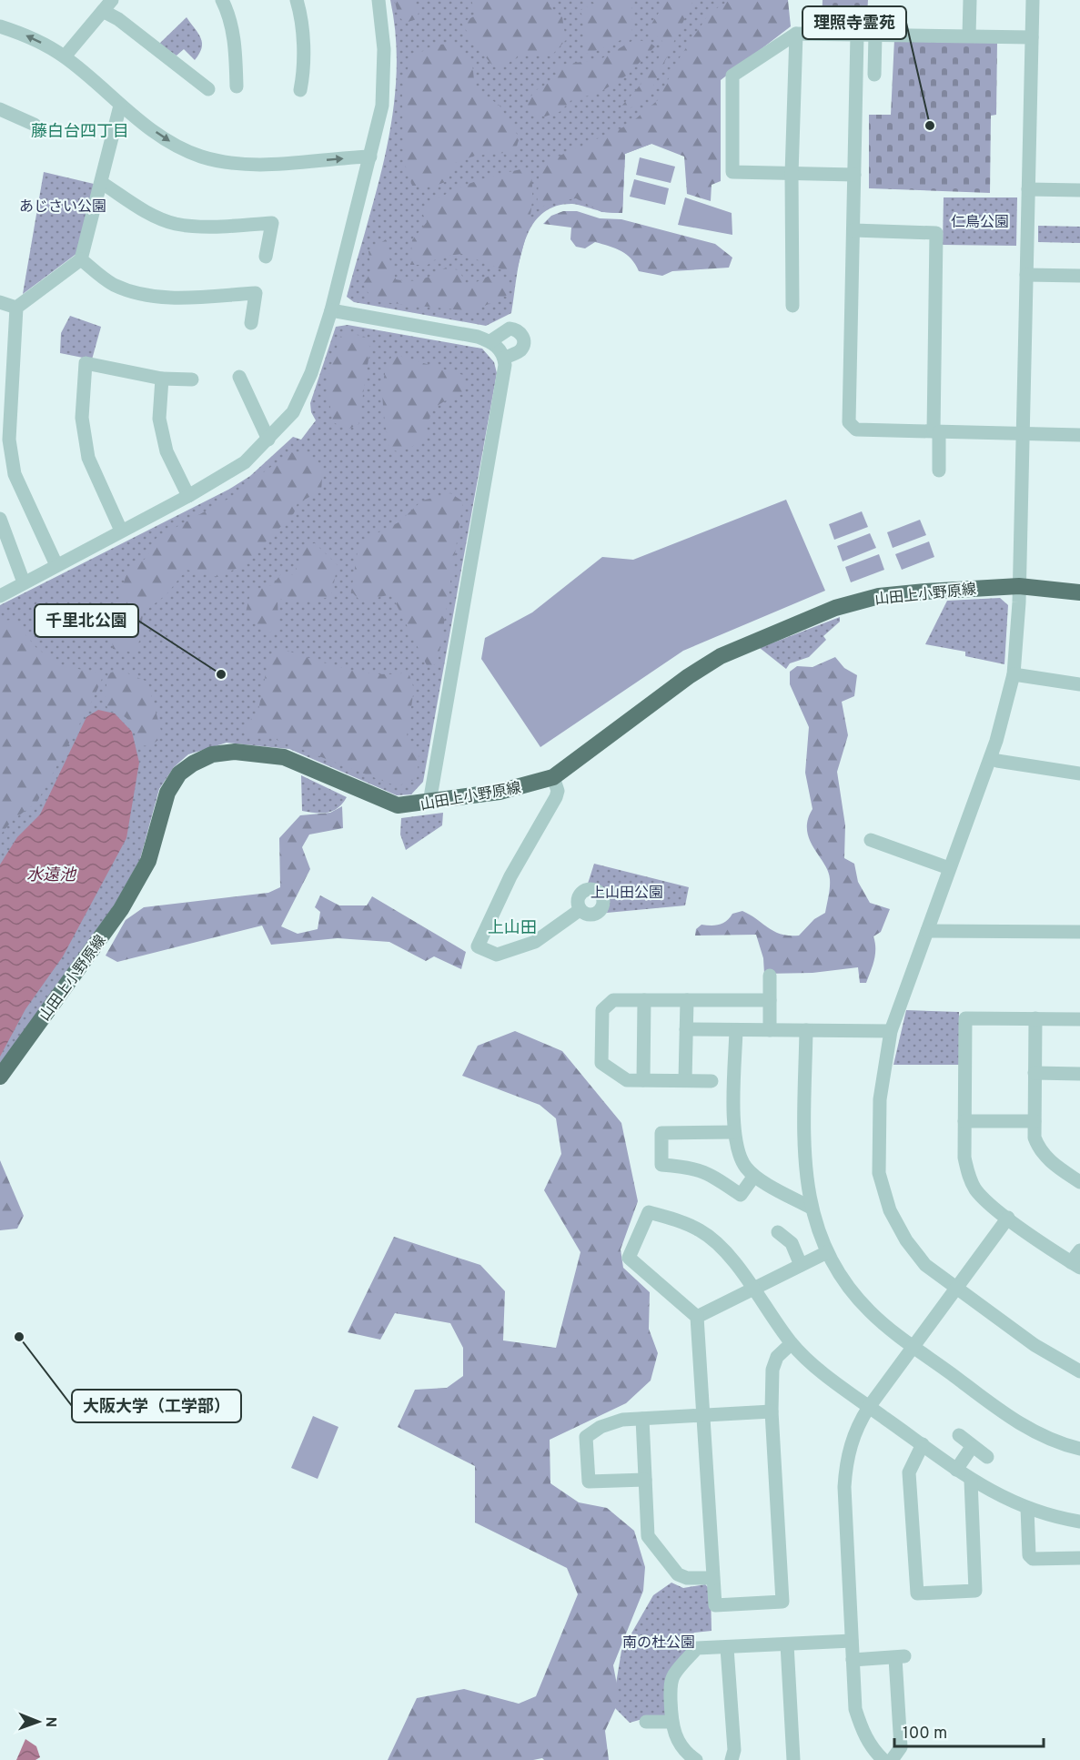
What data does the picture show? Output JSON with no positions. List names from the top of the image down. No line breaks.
{"streets":{"main road":["山田上小野原線"]},"districts":["藤白台四丁目","上山田"],"water":["水遠池"],"parks":["あじさい公園","仁鳥公園","上山田公園","南の杜公園"],"places":["理照寺霊苑","千里北公園","大阪大学（工学部）"],"scale_bar":"100 m","north":"right"}
